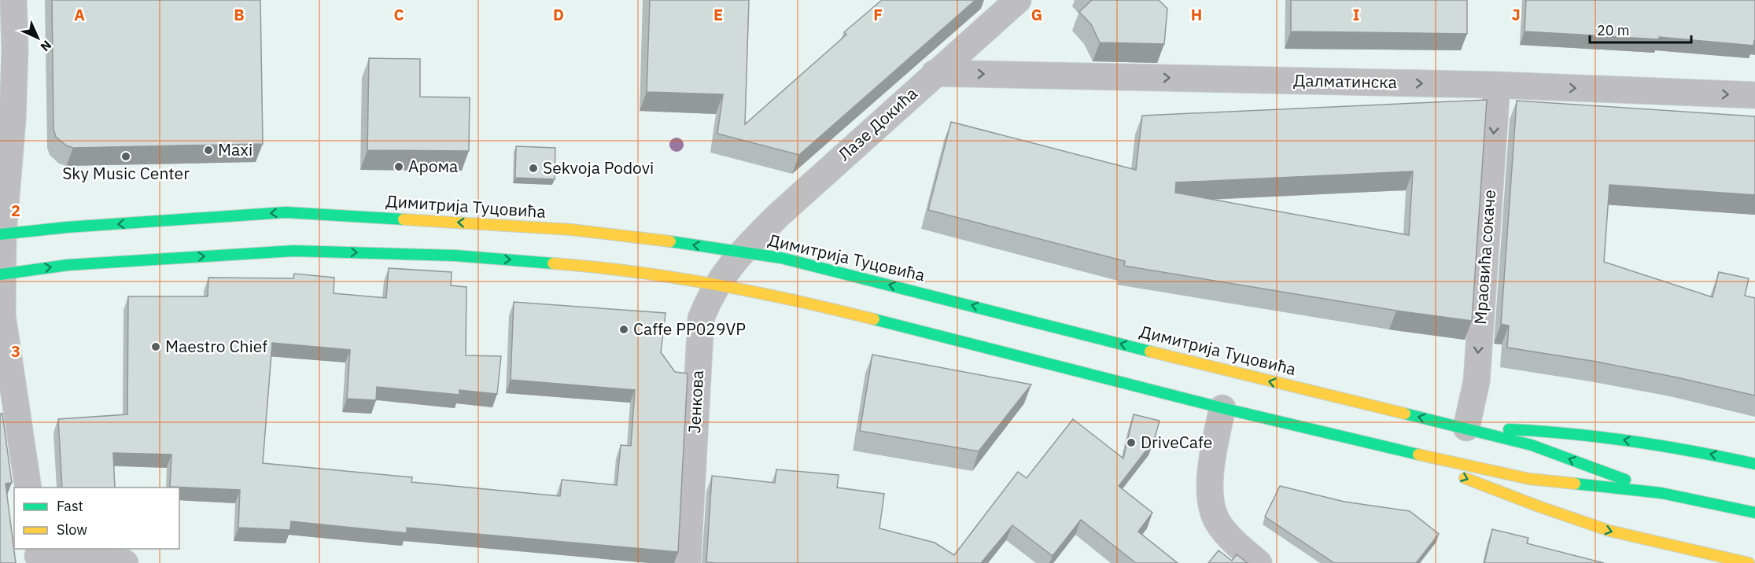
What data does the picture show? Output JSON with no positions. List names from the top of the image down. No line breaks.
{"streets":{"main road":["Димитрија Туцовића"],"street":["Далматинска","Лазе Докића","Мраовића сокаче","Јенкова"]},"crossings":[["Далматинска","Лазе Докића"],["Далматинска","Мраовића сокаче"],["Лазе Докића","Димитрија Туцовића"],["Лазе Докића","Јенкова"],["Димитрија Туцовића","Мраовића сокаче"],["Димитрија Туцовића","Јенкова"]],"one_way":["Далматинска","Мраовића сокаче"],"places":["Maxi","Sky Music Center","Арома","Sekvoja Podovi","Caffe PP029VP","Maestro Chief","DriveCafe"],"legend":["Fast","Slow"],"scale_bar":"20 m","north":"bottom right","grid":{"columns":["A","B","C","D","E","F","G","H","I","J"],"rows":["2","3"]}}
